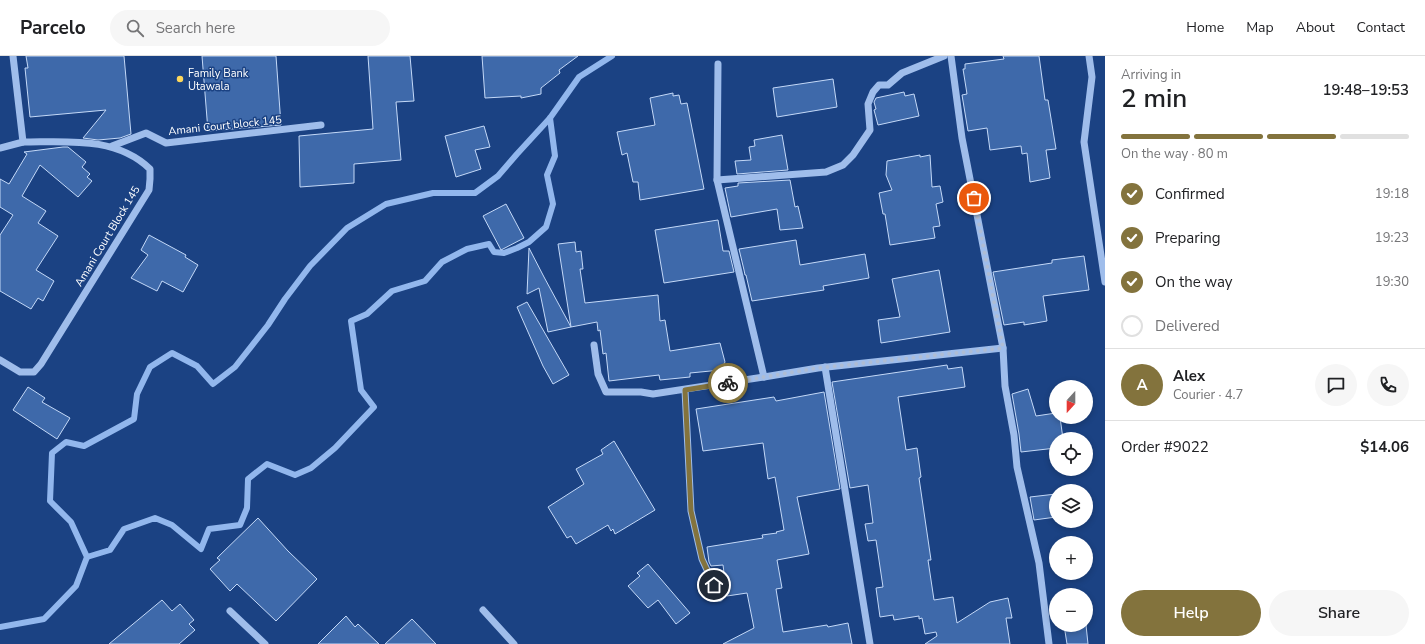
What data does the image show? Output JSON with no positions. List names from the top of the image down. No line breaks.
{"streets":{"street":["Amani Court block 145","Amani Court Block 145"]},"crossings":[["Amani Court block 145","Amani Court Block 145"]],"places":["Family Bank Utawala"],"north":"bottom","page":{"header":"Parcelo","search":"Search here","nav":["Home","Map","About","Contact"],"heading":["2 min","Arriving in","19:48–19:53"],"panel":["Alex","Courier · 4.7","Order #9022","$14.06"],"bar":"On the way · 80 m","list":[["Confirmed","19:18"],["Preparing","19:23"],["On the way","19:30"],"Delivered"],"round":"A","map_buttons":["+","−"],"buttons":["Help","Share"]}}
